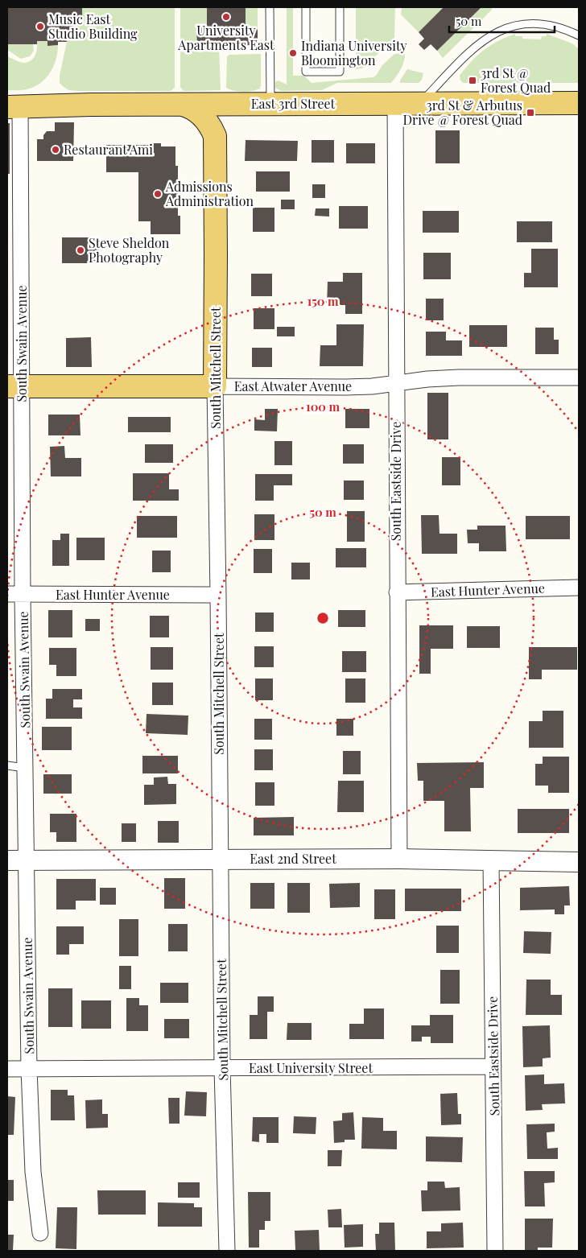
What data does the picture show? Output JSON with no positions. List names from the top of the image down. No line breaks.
{"streets":{"main road":["East 3rd Street","South Mitchell Street","East Atwater Avenue"],"street":["South Swain Avenue","South Eastside Drive","East Hunter Avenue","East 2nd Street","East University Street"]},"crossings":[["East 3rd Street","South Swain Avenue"],["East 3rd Street","South Eastside Drive"],["South Swain Avenue","East Atwater Avenue"],["South Swain Avenue","East Hunter Avenue"],["South Swain Avenue","East 2nd Street"],["South Swain Avenue","East University Street"],["South Mitchell Street","East Atwater Avenue"],["South Mitchell Street","East Hunter Avenue"],["South Mitchell Street","East 2nd Street"],["South Mitchell Street","East University Street"],["East Atwater Avenue","South Eastside Drive"],["South Eastside Drive","East Hunter Avenue"],["South Eastside Drive","East 2nd Street"],["South Eastside Drive","East University Street"]],"places":{"other":["University Apartments East","Music East Studio Building","Indiana University Bloomington","Restaurant Ami","Admissions Administration","Steve Sheldon Photography"],"transit":["3rd St @ Forest Quad","3rd St & Arbutus Drive @ Forest Quad"]},"scale_bar":"50 m","rings":["150 m","100 m","50 m"]}
